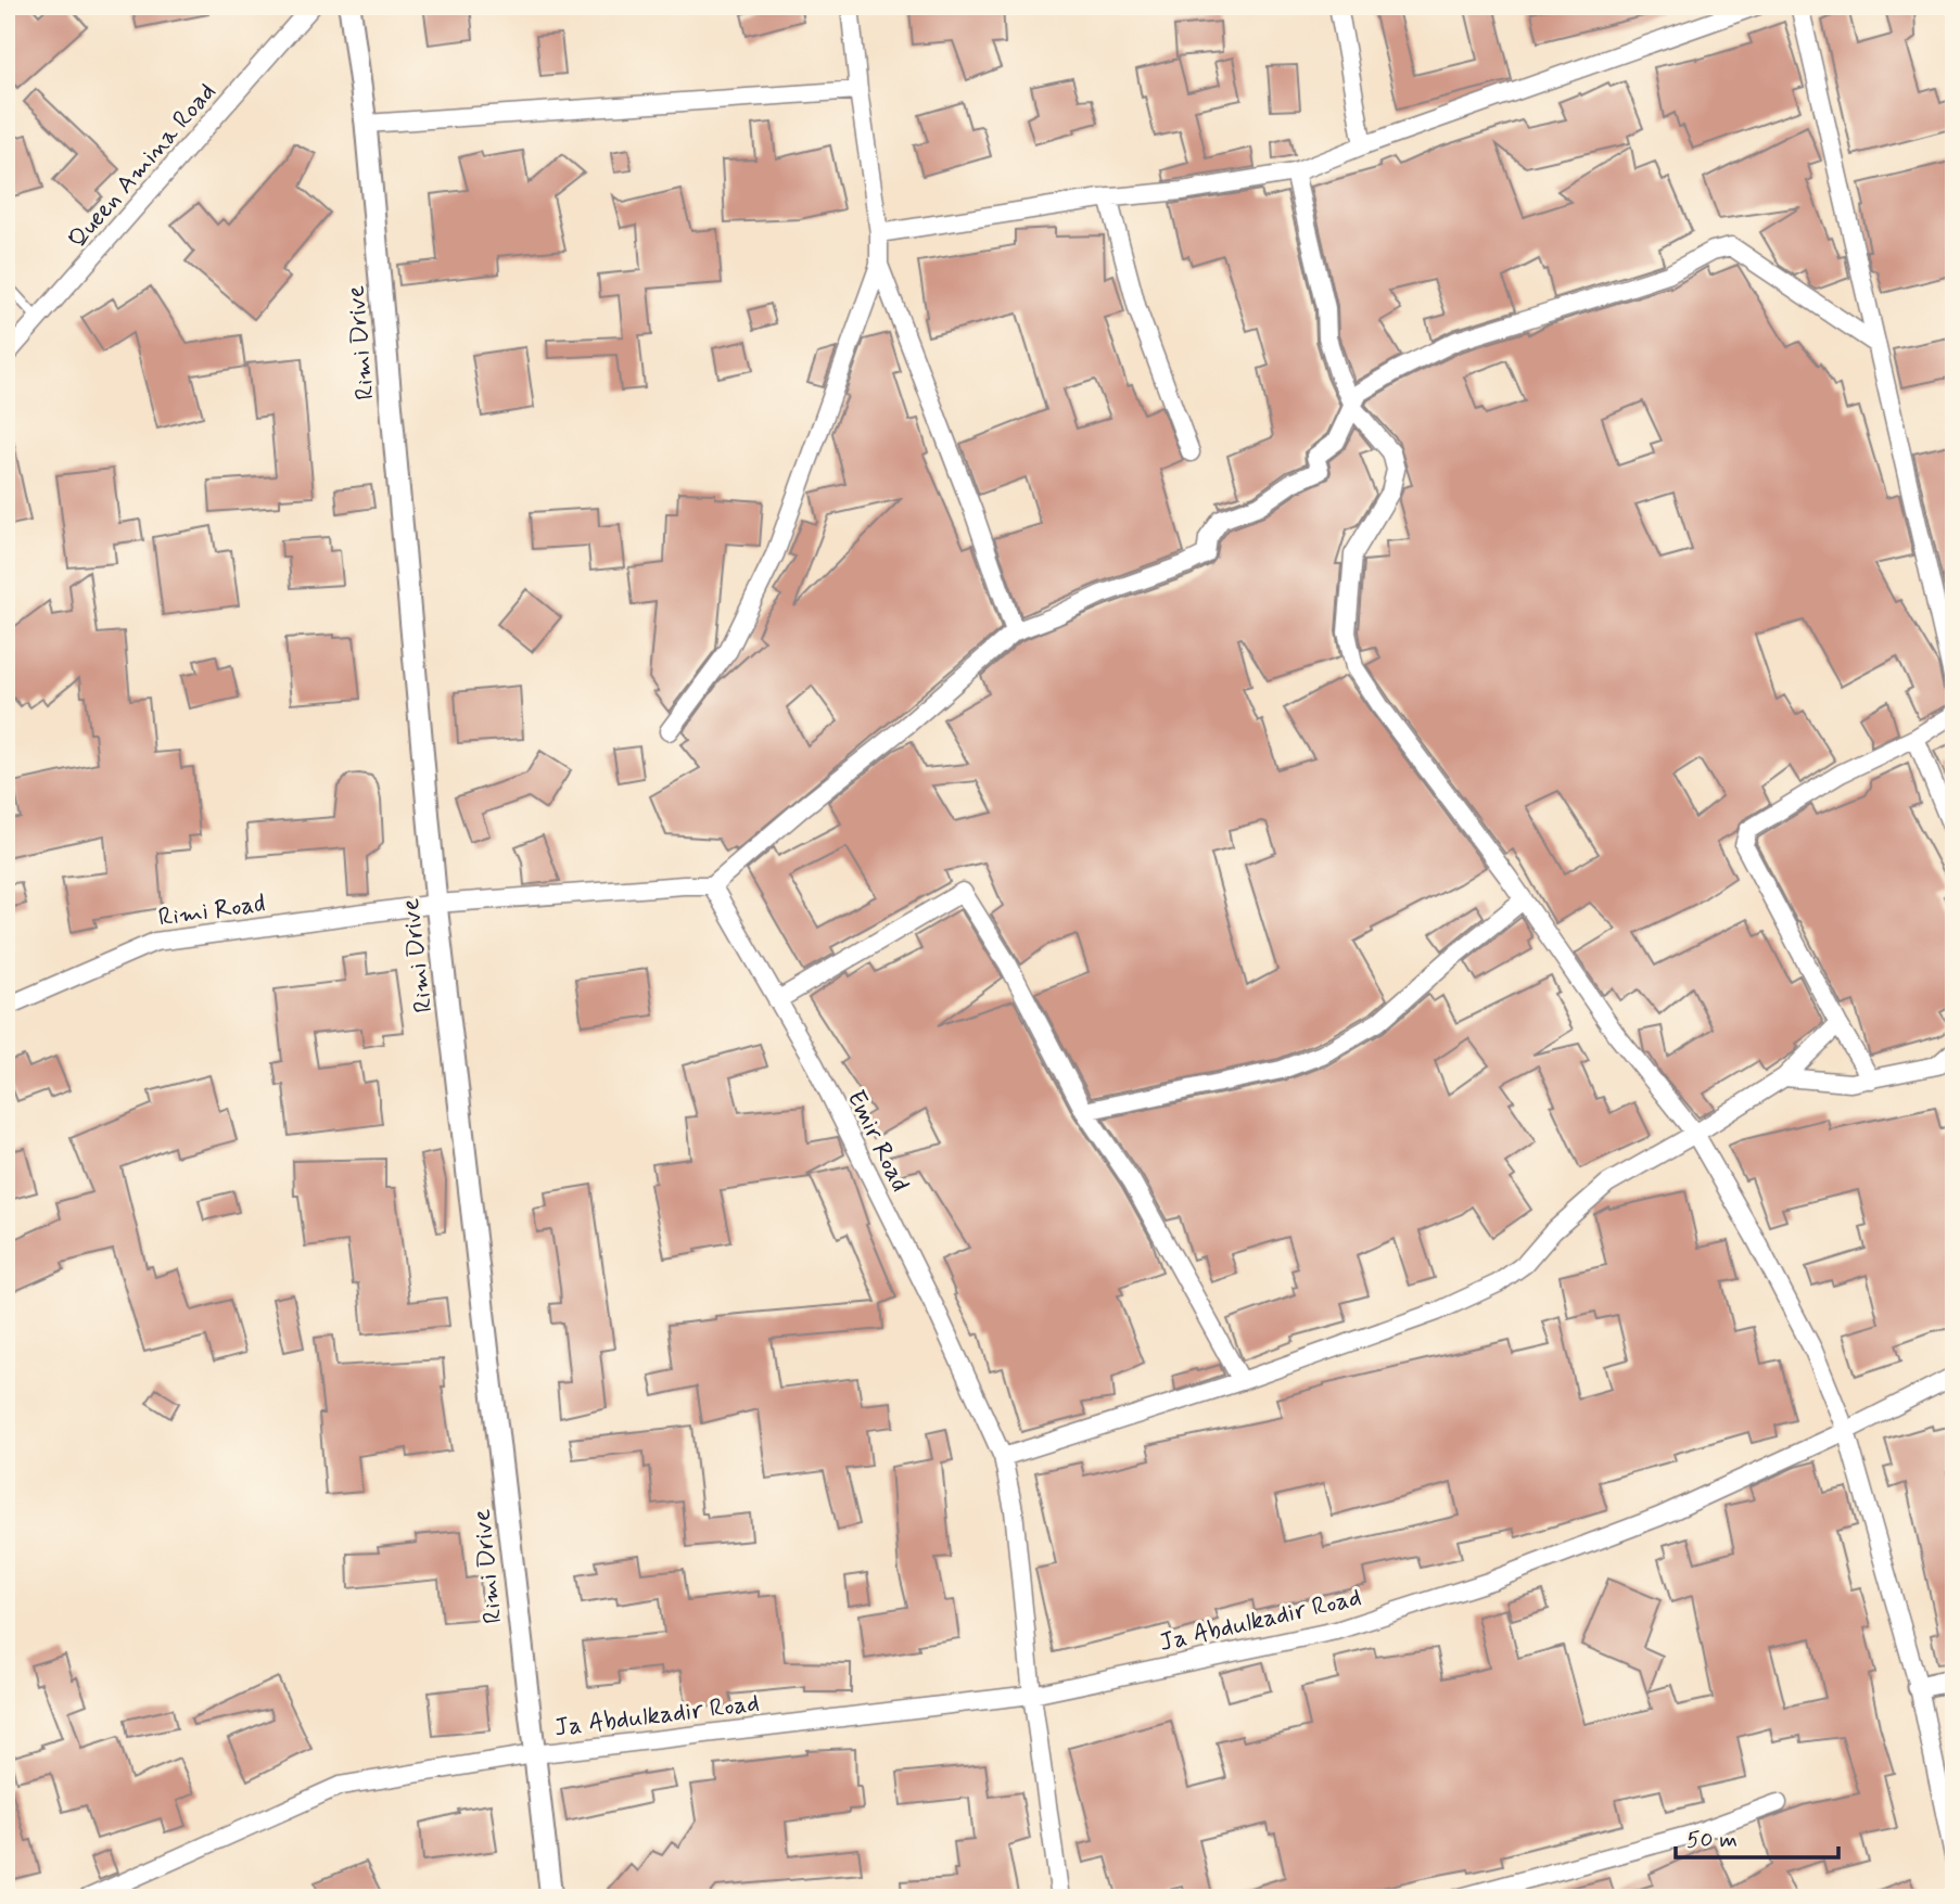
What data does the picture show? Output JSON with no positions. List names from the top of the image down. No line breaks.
{"streets":{"street":["Queen Amina Road","Rimi Drive","Rimi Road","Emir Road","Ja Abdulkadir Road"]},"crossings":[["Rimi Drive","Rimi Road"],["Rimi Drive","Ja Abdulkadir Road"],["Emir Road","Ja Abdulkadir Road"]],"scale_bar":"50 m"}
